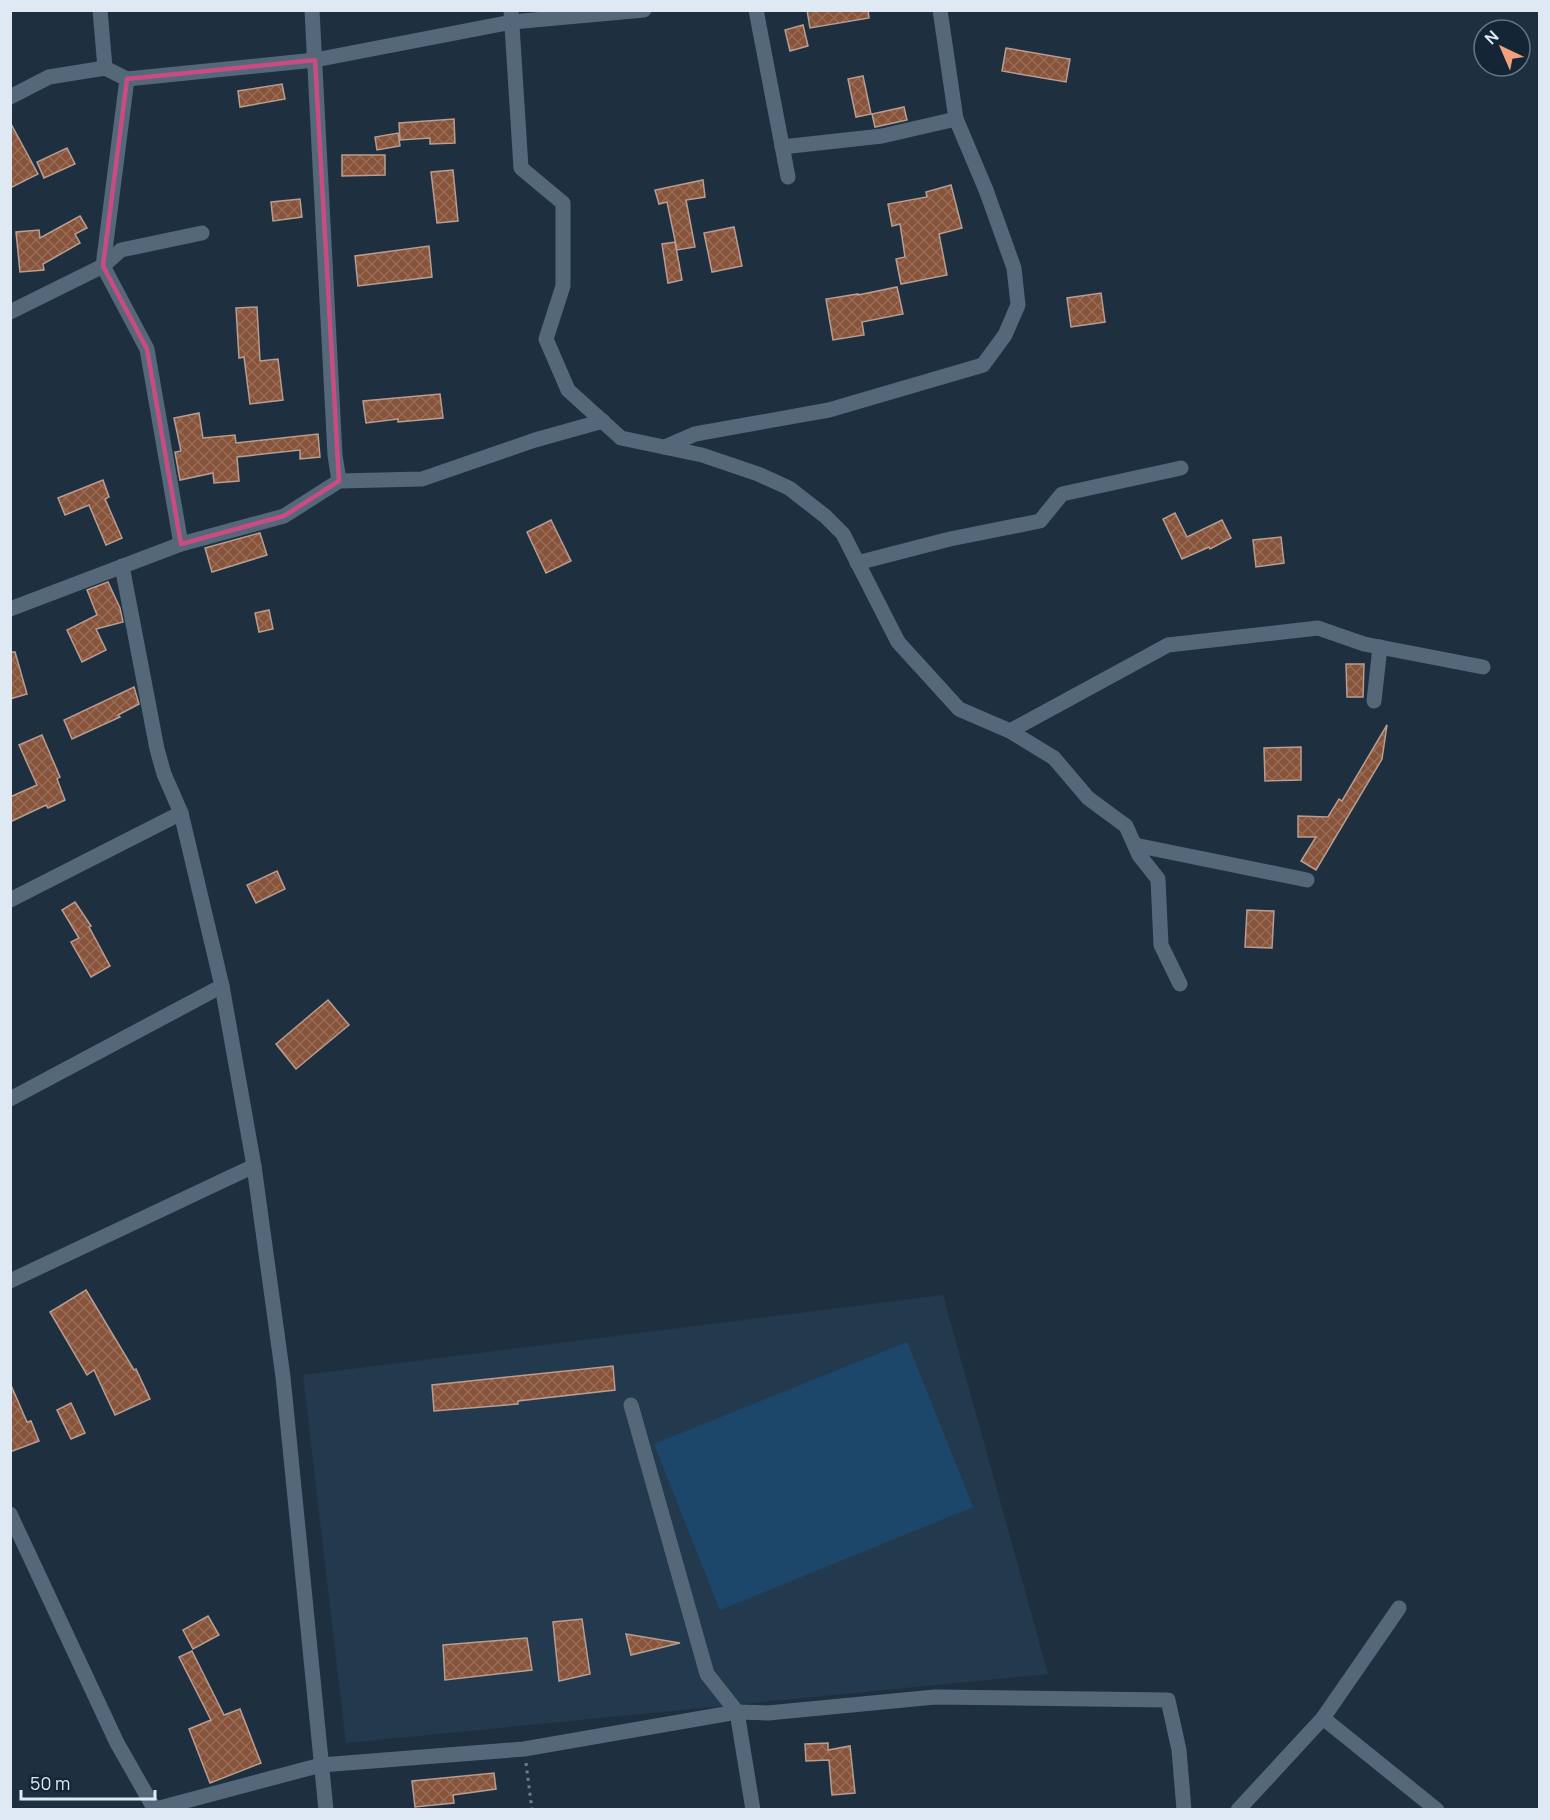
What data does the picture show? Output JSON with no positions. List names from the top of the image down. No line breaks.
{"scale_bar":"50 m","north":"top left"}
